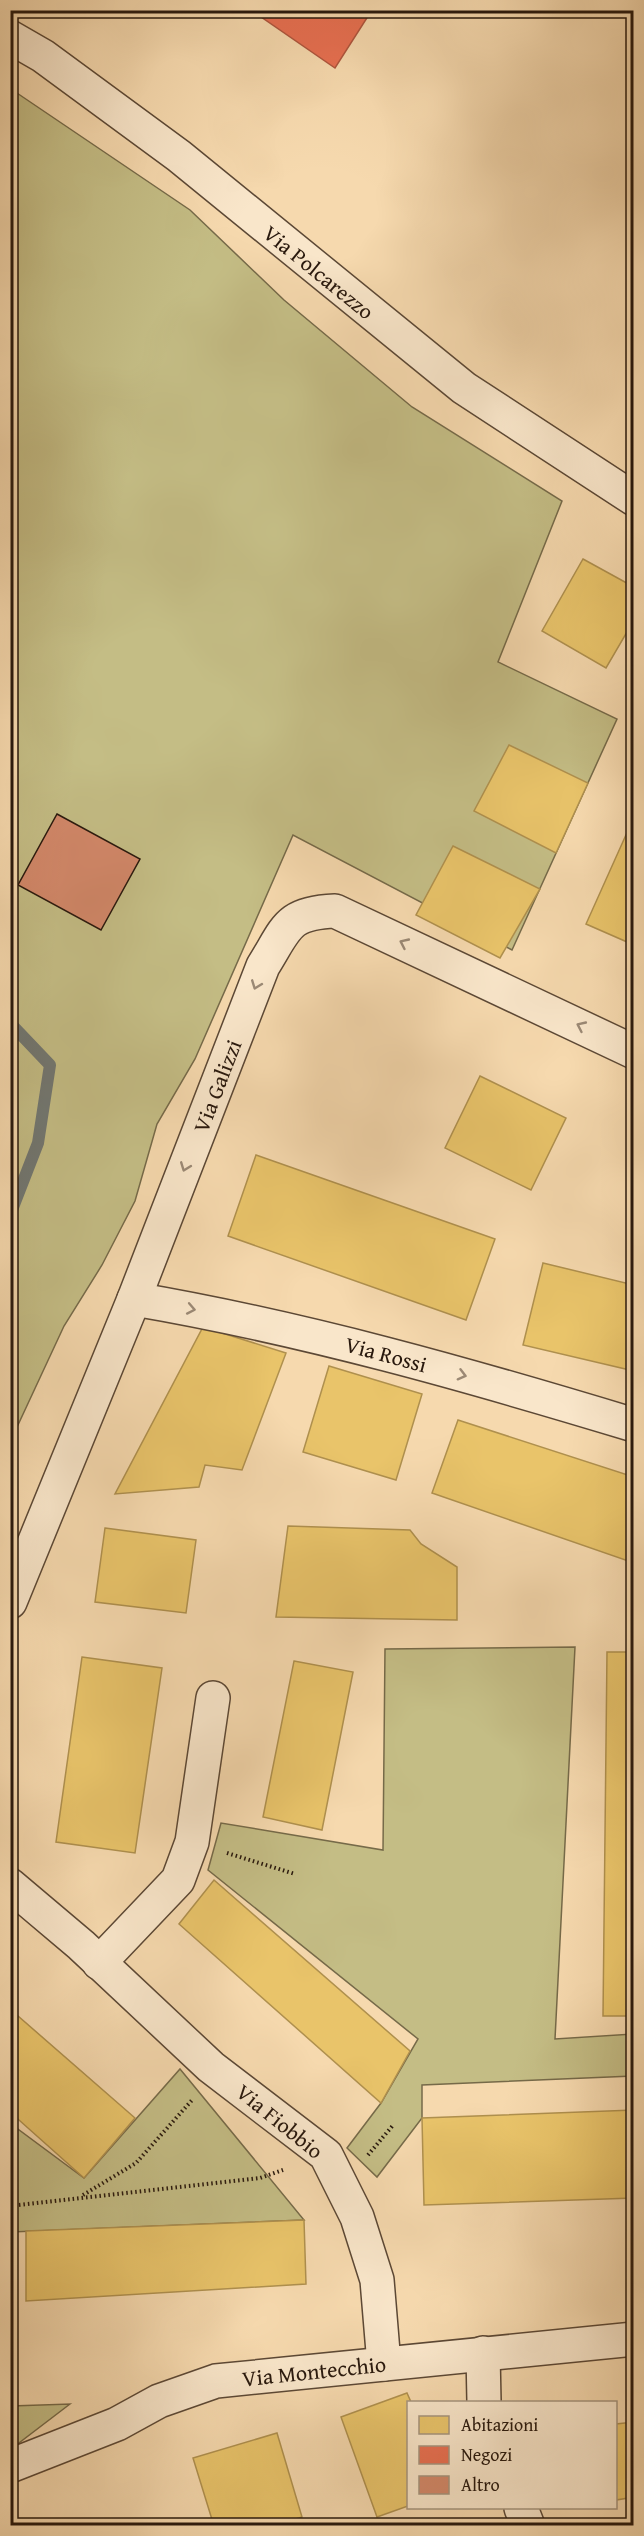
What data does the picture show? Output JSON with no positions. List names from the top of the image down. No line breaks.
{"streets":{"street":["Via Polcarezzo","Via Galizzi","Via Rossi","Via Fiobbio","Via Montecchio"]},"crossings":[["Via Galizzi","Via Rossi"],["Via Fiobbio","Via Montecchio"]],"one_way":["Via Rossi"],"legend":["Abitazioni","Negozi","Altro"]}
